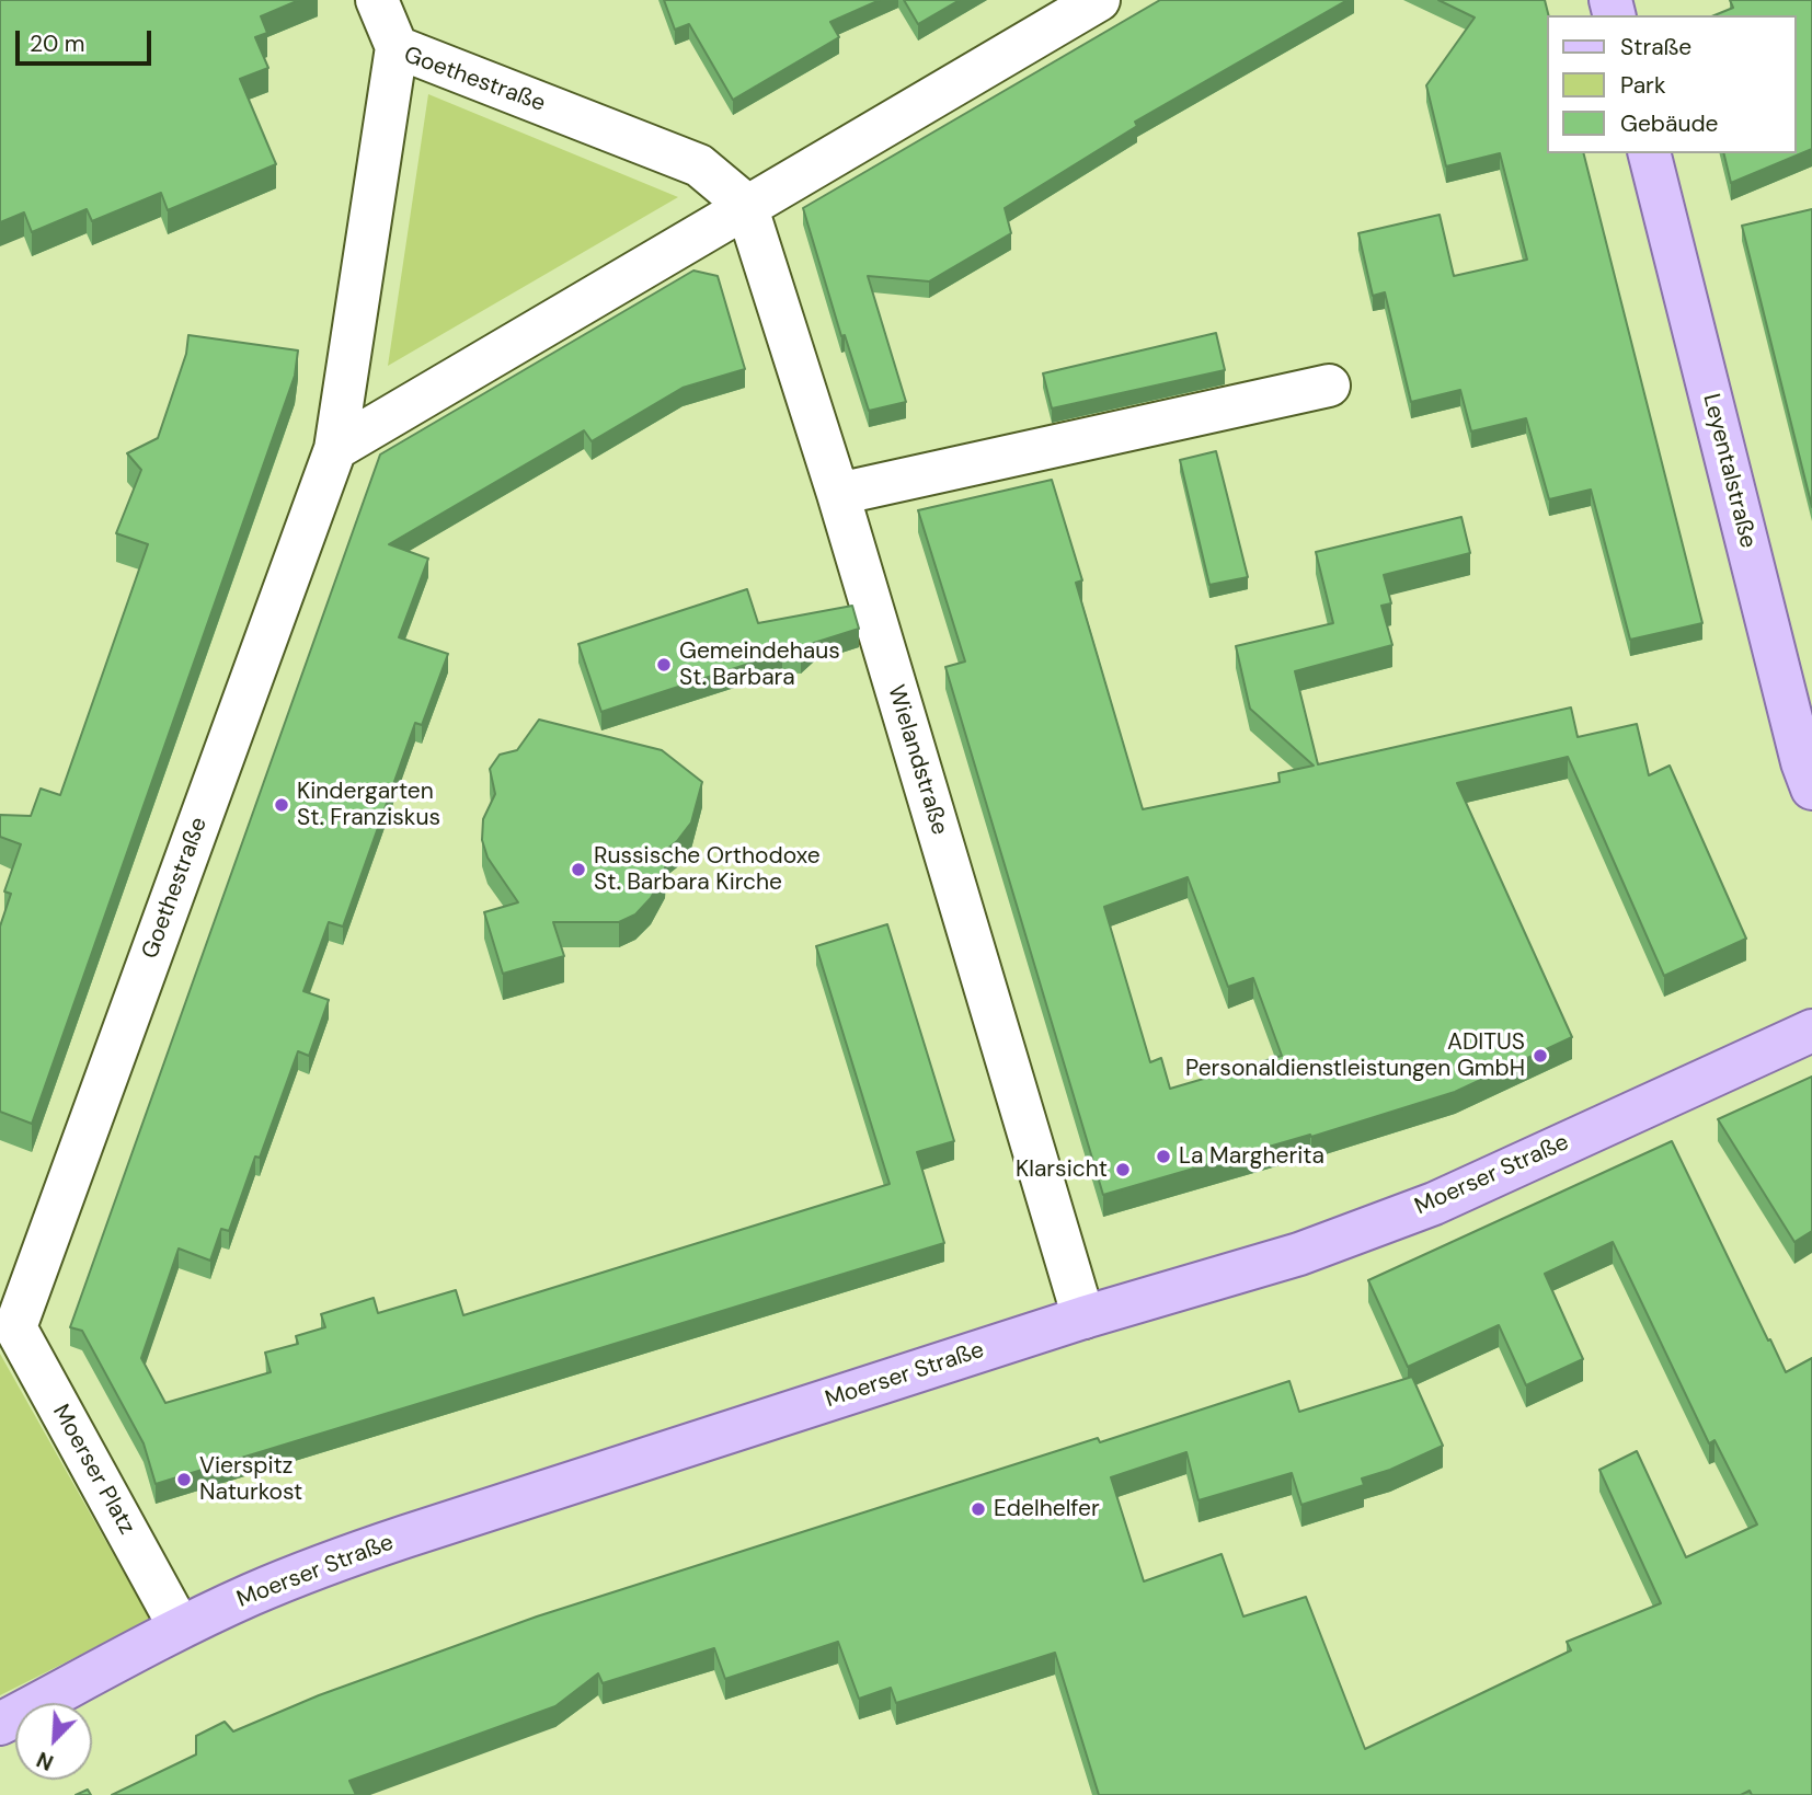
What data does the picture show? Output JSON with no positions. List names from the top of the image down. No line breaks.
{"streets":{"main road":["Leyentalstraße","Moerser Straße"],"street":["Goethestraße","Wielandstraße","Moerser Platz"]},"crossings":[["Goethestraße","Wielandstraße"],["Goethestraße","Moerser Platz"],["Wielandstraße","Moerser Straße"],["Moerser Straße","Moerser Platz"]],"places":["Gemeindehaus St. Barbara","Kindergarten St. Franziskus","Russische Orthodoxe St. Barbara Kirche","ADITUS Personaldienstleistungen GmbH","La Margherita","Klarsicht","Vierspitz Naturkost","Edelhelfer"],"legend":["Straße","Park","Gebäude"],"scale_bar":"20 m","north":"bottom left"}
